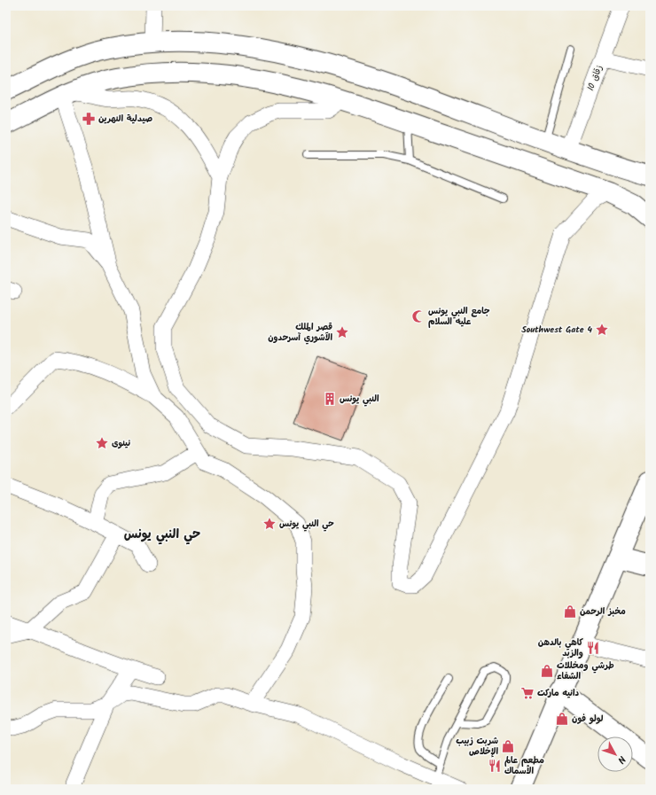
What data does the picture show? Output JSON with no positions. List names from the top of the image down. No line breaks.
{"streets":{"street":["زقاق 10"]},"districts":["حي النبي يونس"],"places":{"pharmacy":["صيدلية النهرين"],"mosque":["جامع النبي يونس عليه السلام"],"place":["Southwest Gate 4","قصر الملك الآشوري آسرحدون","نينوى","حي النبي يونس"],"building":["النبي يونس"],"shop":["مخبز الرحمن","طرشي ومخللات الشفاء","لولو فون","شربت زبيب الإخلاص"],"restaurant":["كاهي بالدهن والزبد","مطعم عالم الأسماك"],"supermarket":["دانيه ماركت"]},"north":"bottom right"}
